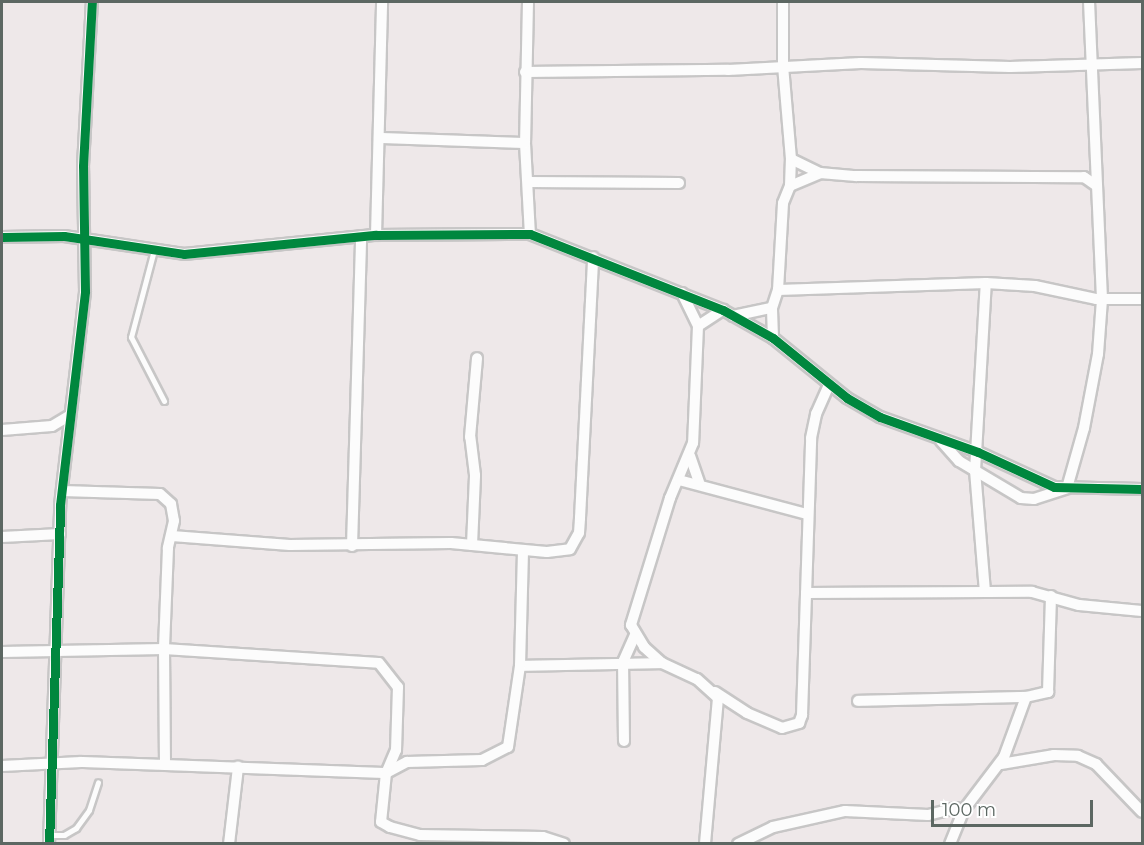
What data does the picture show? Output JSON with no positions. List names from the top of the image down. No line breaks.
{"scale_bar":"100 m"}
